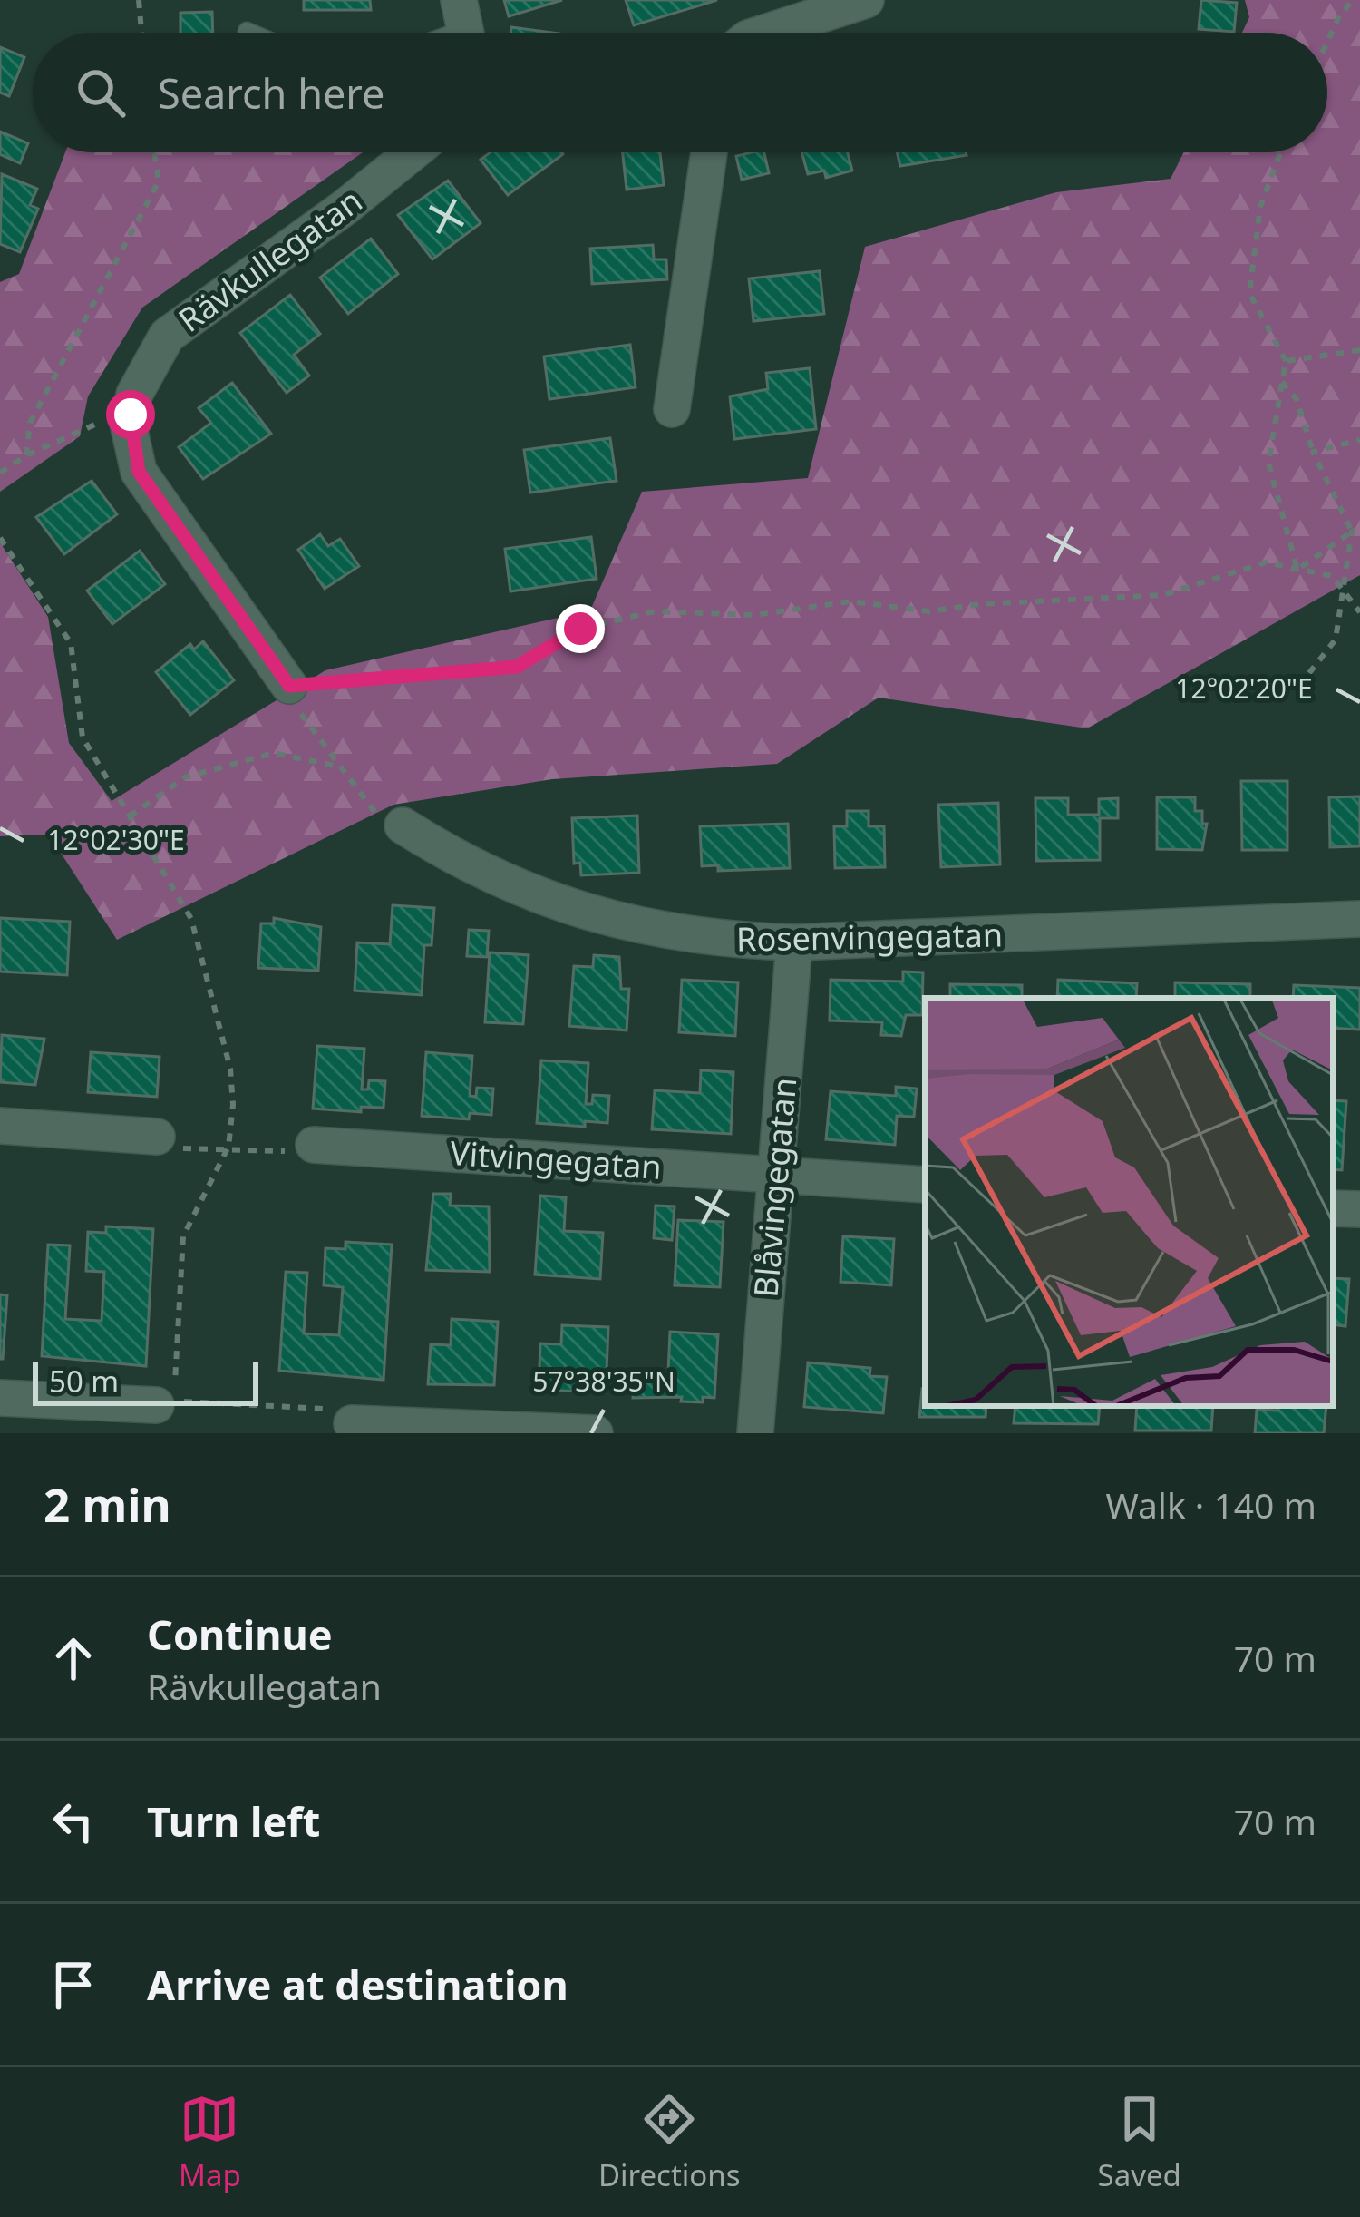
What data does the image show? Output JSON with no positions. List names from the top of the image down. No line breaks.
{"streets":{"street":["Rävkullegatan","Rosenvingegatan","Vitvingegatan","Blåvingegatan"]},"crossings":[["Rosenvingegatan","Blåvingegatan"],["Vitvingegatan","Blåvingegatan"]],"scale_bar":"50 m","page":{"search":"Search here","scale":"50 m","heading":["2 min","Walk · 140 m"],"list":[["Continue","Rävkullegatan","70 m"],["Turn left","70 m"],"Arrive at destination"],"nav":["Map","Directions","Saved"]},"coordinates":["12°02'20\"E","12°02'30\"E","57°38'35\"N"]}
